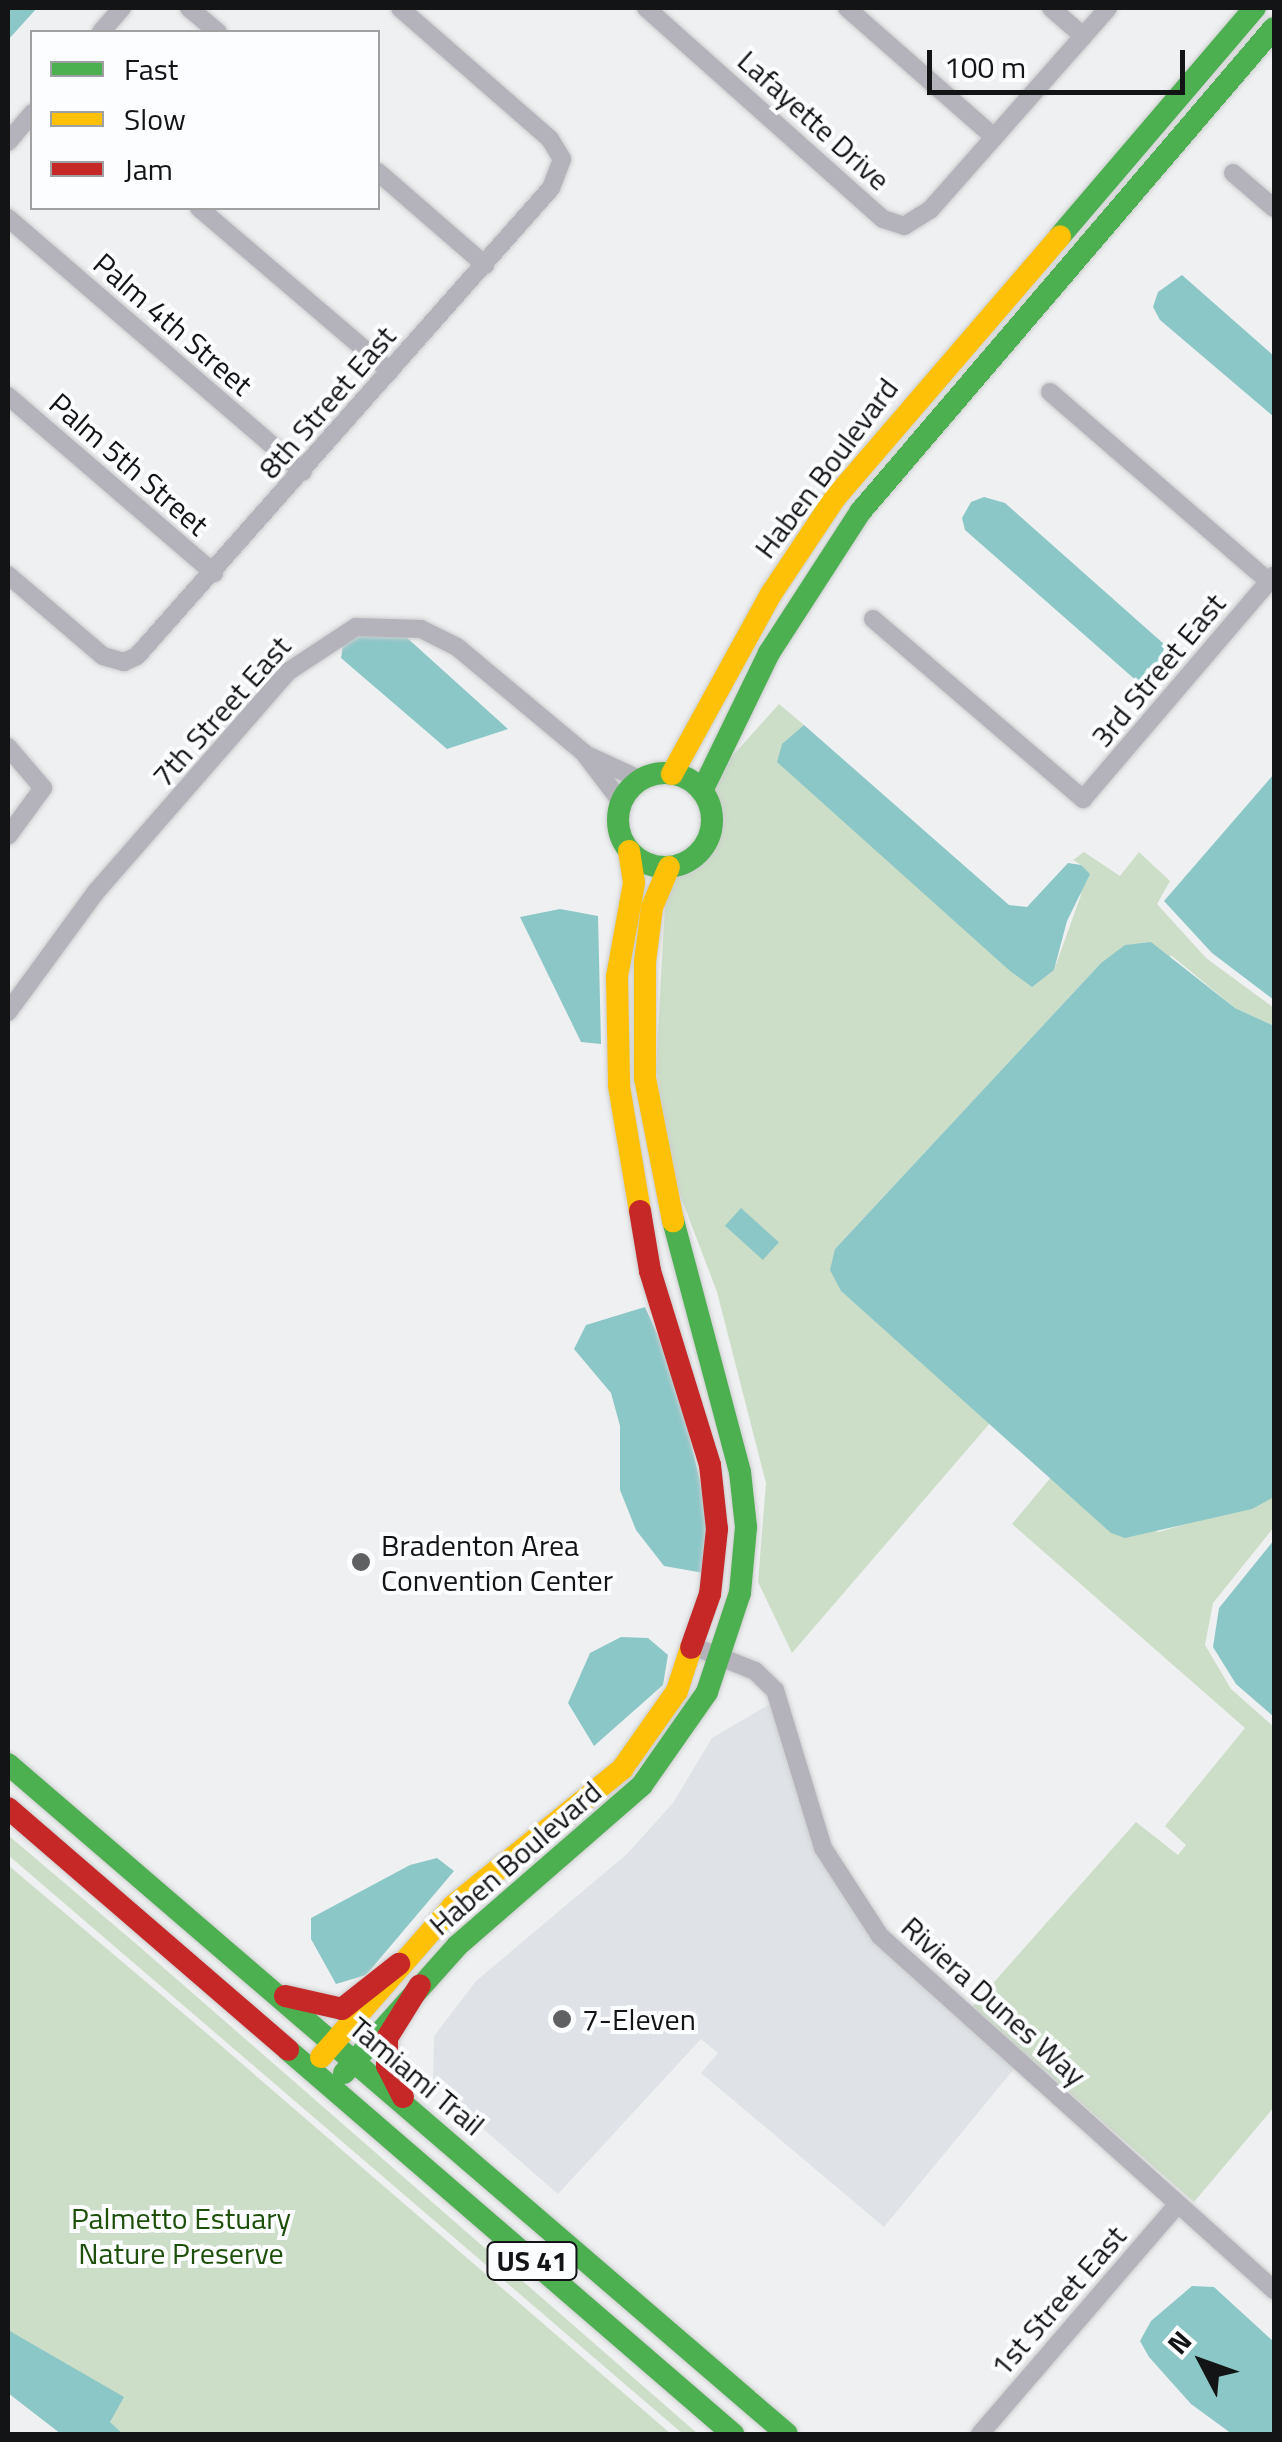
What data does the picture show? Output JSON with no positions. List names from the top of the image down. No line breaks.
{"streets":{"main road":["Haben Boulevard","Tamiami Trail","US 41"],"street":["Lafayette Drive","Palm 4th Street","8th Street East","Palm 5th Street","3rd Street East","7th Street East","Riviera Dunes Way","1st Street East"]},"crossings":[["Palm 4th Street","8th Street East"],["8th Street East","Palm 5th Street"],["Haben Boulevard","7th Street East"],["Haben Boulevard","Riviera Dunes Way"],["Haben Boulevard","Tamiami Trail"],["Haben Boulevard","US 41"],["Riviera Dunes Way","1st Street East"]],"parks":["Palmetto Estuary Nature Preserve"],"places":["Bradenton Area Convention Center","7-Eleven"],"legend":["Fast","Slow","Jam"],"scale_bar":"100 m","north":"top left"}
